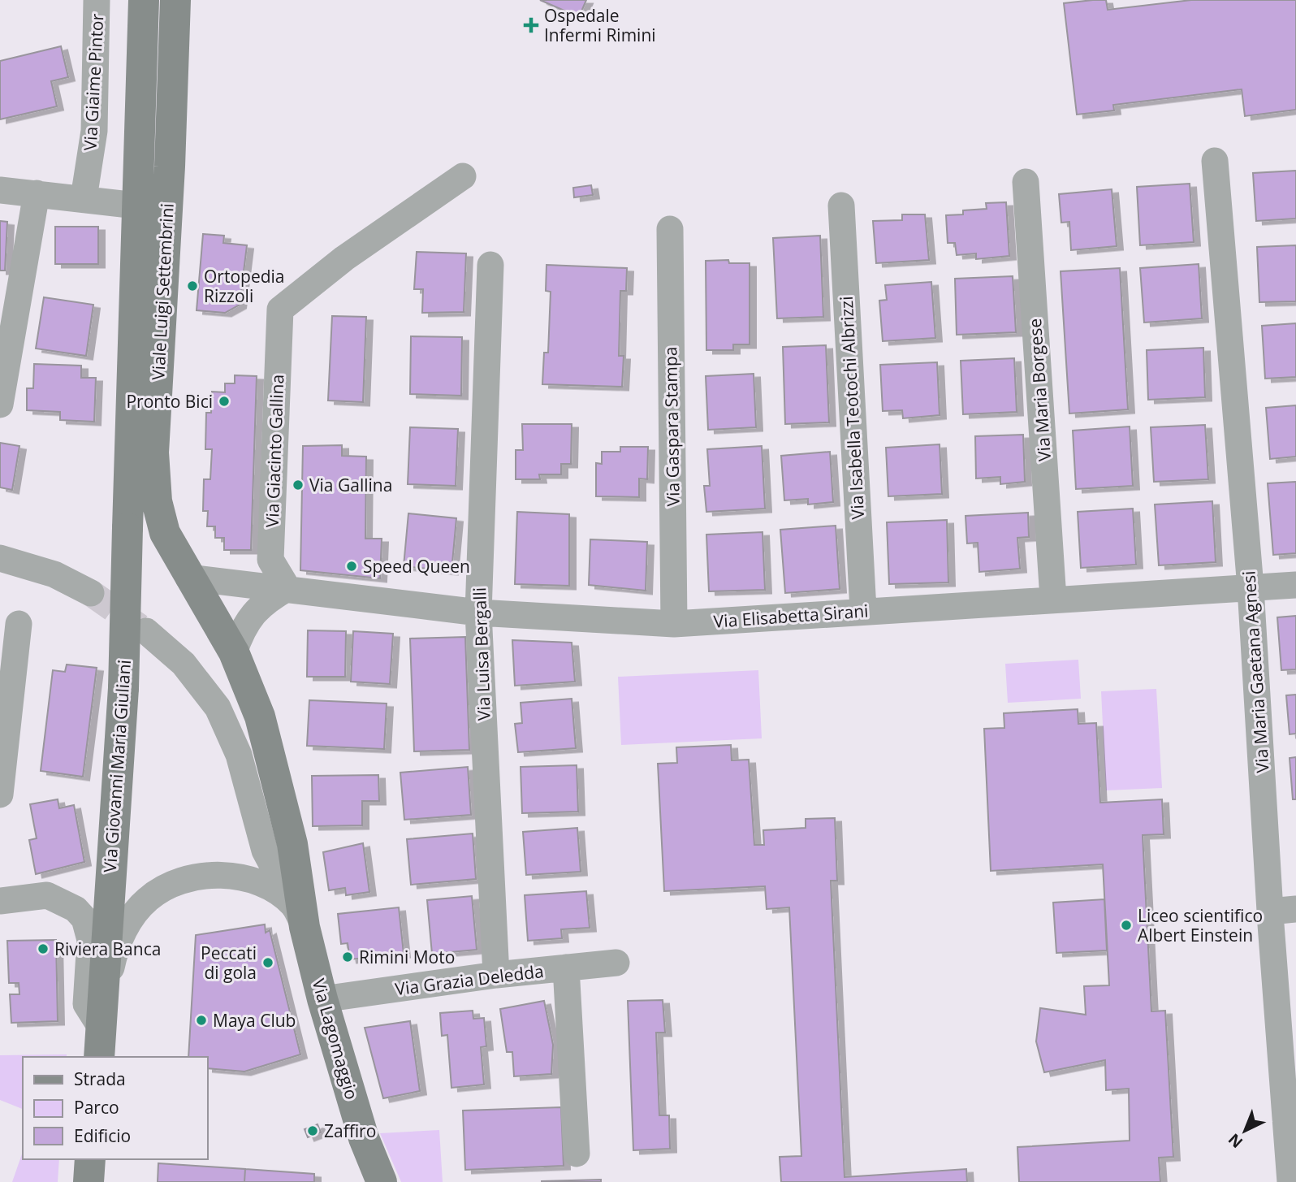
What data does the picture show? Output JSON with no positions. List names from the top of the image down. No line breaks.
{"streets":{"main road":["Viale Luigi Settembrini","Via Giovanni Maria Giuliani","Via Lagomaggio"],"street":["Via Giaime Pintor","Via Maria Borgese","Via Isabella Teotochi Albrizzi","Via Gaspara Stampa","Via Giacinto Gallina","Via Elisabetta Sirani","Via Luisa Bergalli","Via Maria Gaetana Agnesi","Via Grazia Deledda"]},"crossings":[["Viale Luigi Settembrini","Via Elisabetta Sirani"],["Viale Luigi Settembrini","Via Giovanni Maria Giuliani"],["Viale Luigi Settembrini","Via Lagomaggio"],["Via Maria Borgese","Via Elisabetta Sirani"],["Via Isabella Teotochi Albrizzi","Via Elisabetta Sirani"],["Via Gaspara Stampa","Via Elisabetta Sirani"],["Via Giacinto Gallina","Via Elisabetta Sirani"],["Via Elisabetta Sirani","Via Luisa Bergalli"],["Via Elisabetta Sirani","Via Maria Gaetana Agnesi"],["Via Luisa Bergalli","Via Grazia Deledda"],["Via Grazia Deledda","Via Lagomaggio"]],"places":{"health":["Ospedale Infermi Rimini"],"other":["Ortopedia Rizzoli","Pronto Bici","Via Gallina","Speed Queen","Liceo scientifico Albert Einstein","Riviera Banca","Rimini Moto","Peccati di gola","Maya Club","Zaffiro"]},"legend":["Strada","Parco","Edificio"],"north":"bottom left"}
